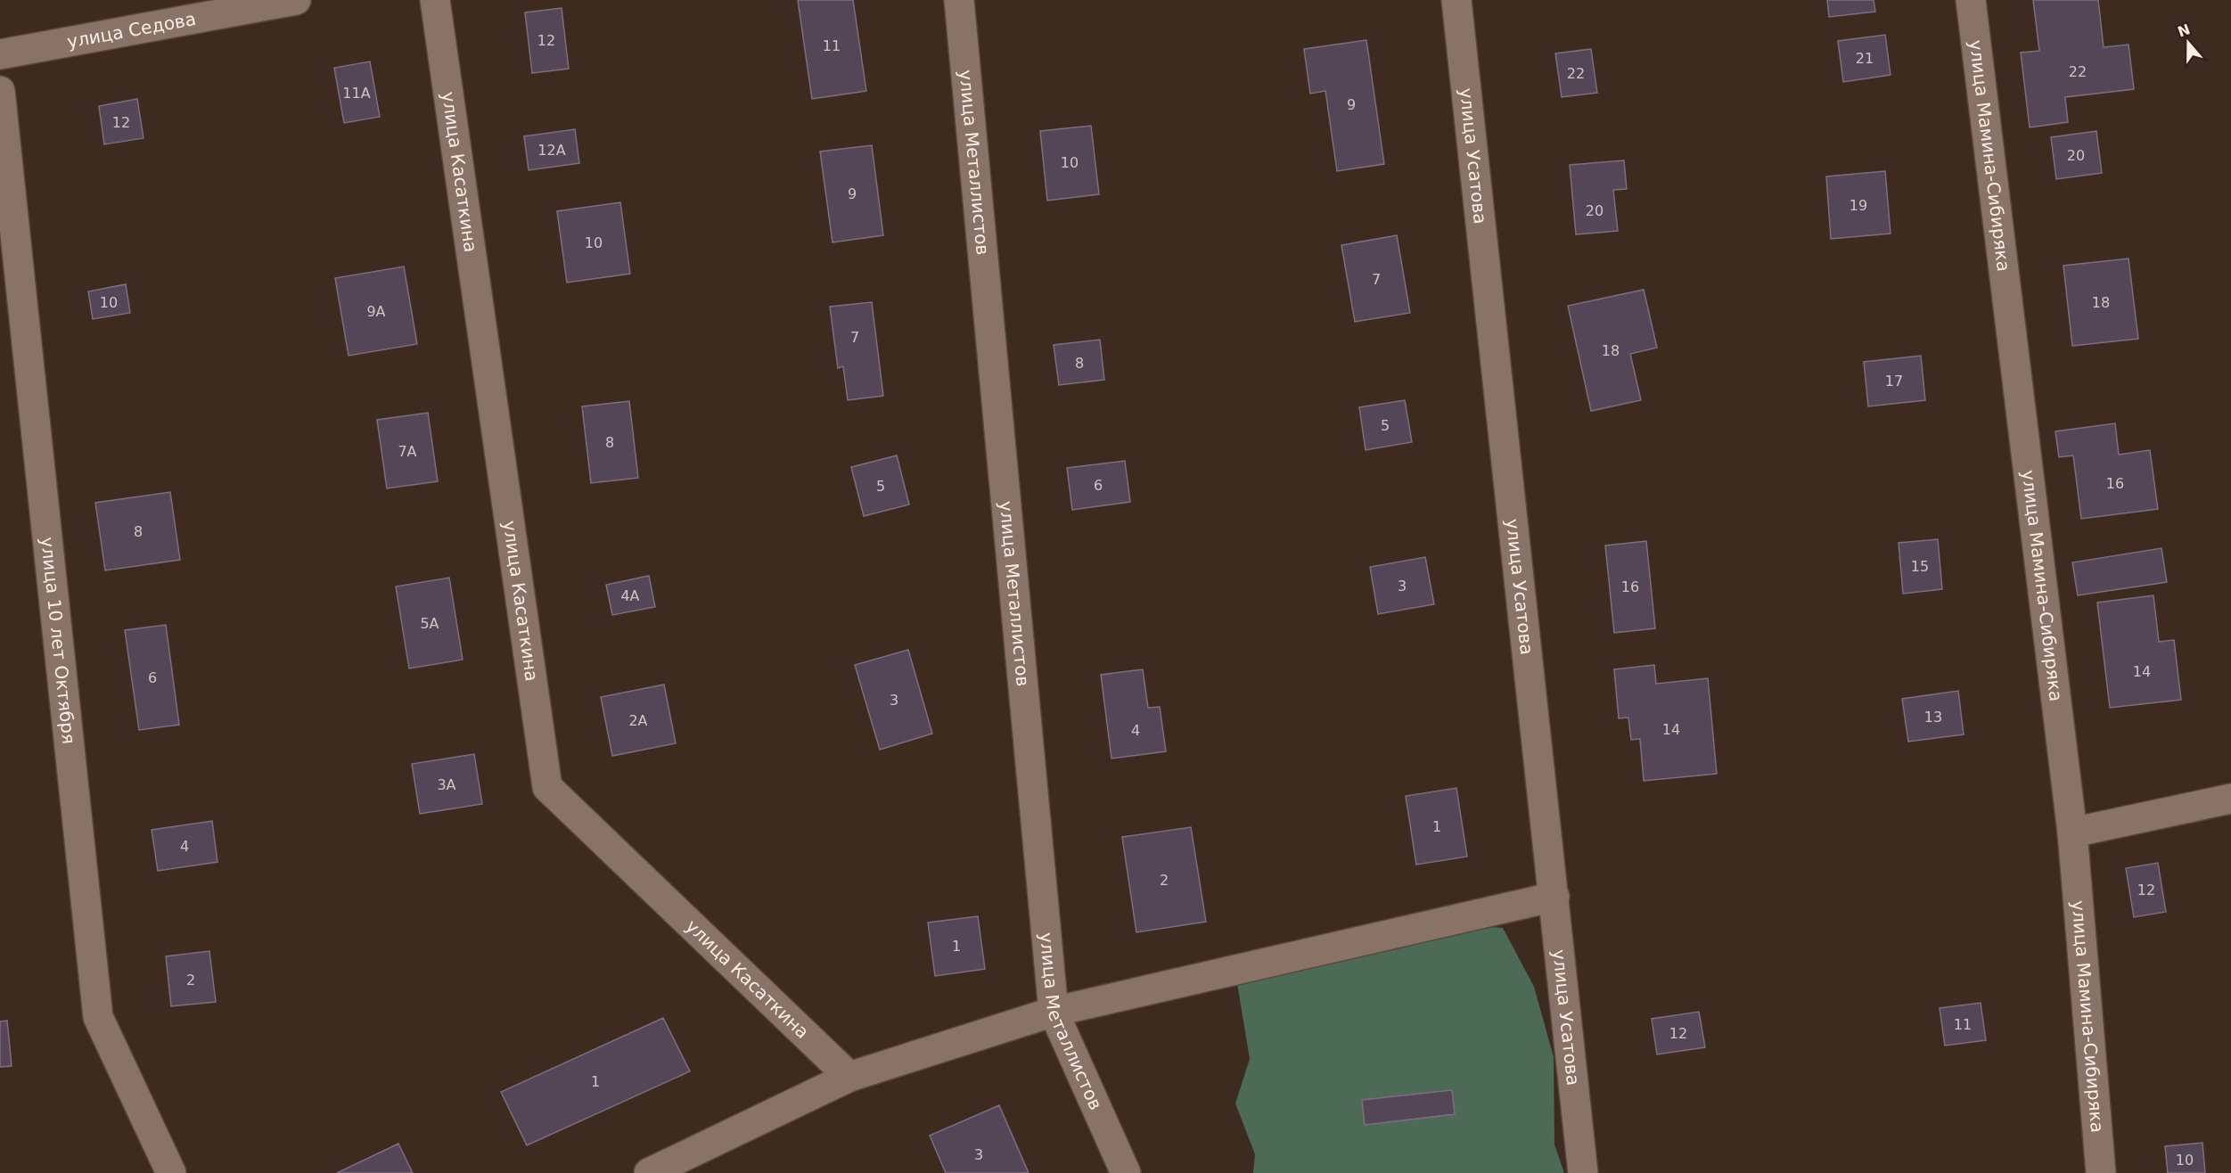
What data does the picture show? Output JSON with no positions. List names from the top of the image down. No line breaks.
{"streets":{"street":["улица Седова","улица Усатова","улица Мамина-Сибиряка","улица Металлистов","улица Касаткина","улица 10 лет Октября"]},"house_numbers":["12","11","21","22","22","11А","9","12","12А","20","10","9","19","20","10","7","10","18","9А","7","18","8","17","5","8","7А","16","6","5","8","15","3","16","4А","5А","14","6","3","13","2А","14","4","3А","1","4","2","12","1","2","11","12","1","3","10"],"north":"top"}
